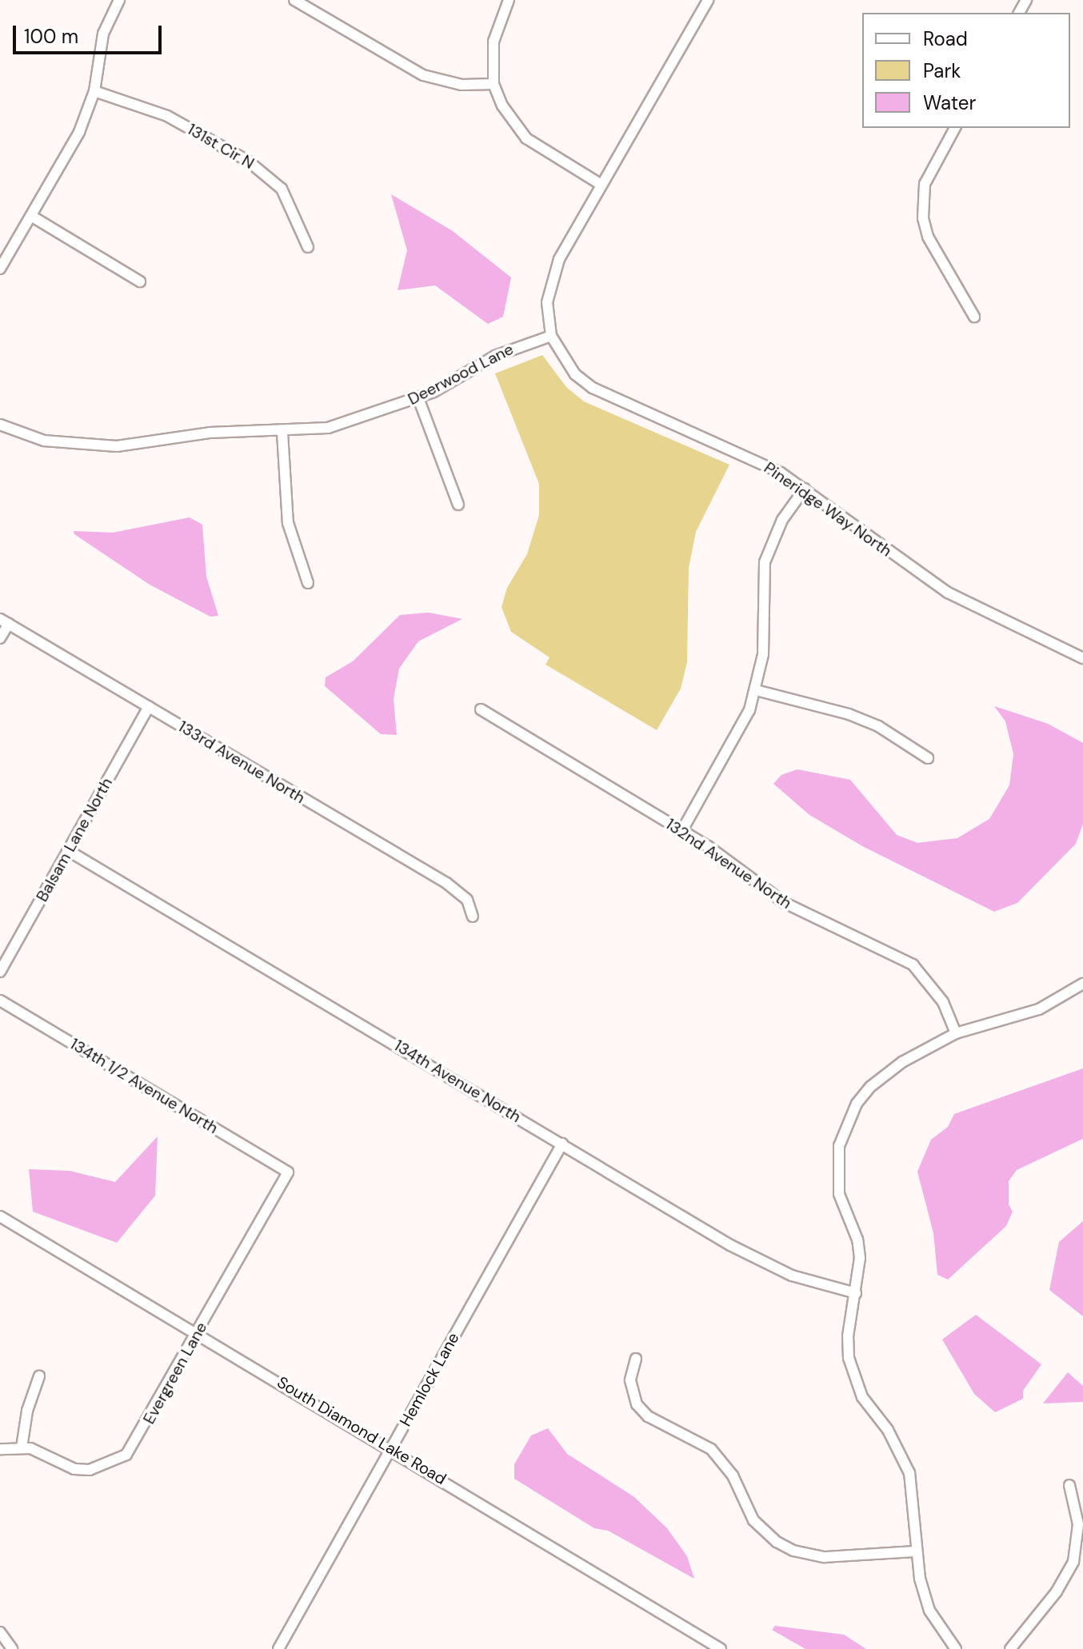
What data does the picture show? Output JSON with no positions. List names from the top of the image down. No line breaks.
{"streets":{"street":["131st Cir N","Deerwood Lane","Pineridge Way North","133rd Avenue North","Balsam Lane North","132nd Avenue North","134th Avenue North","134th 1/2 Avenue North","Evergreen Lane","Hemlock Lane","South Diamond Lake Road"]},"crossings":[["Deerwood Lane","Pineridge Way North"],["133rd Avenue North","Balsam Lane North"],["Balsam Lane North","134th Avenue North"],["134th Avenue North","Hemlock Lane"],["134th 1/2 Avenue North","Evergreen Lane"],["Evergreen Lane","South Diamond Lake Road"],["Hemlock Lane","South Diamond Lake Road"]],"legend":["Road","Park","Water"],"scale_bar":"100 m"}
